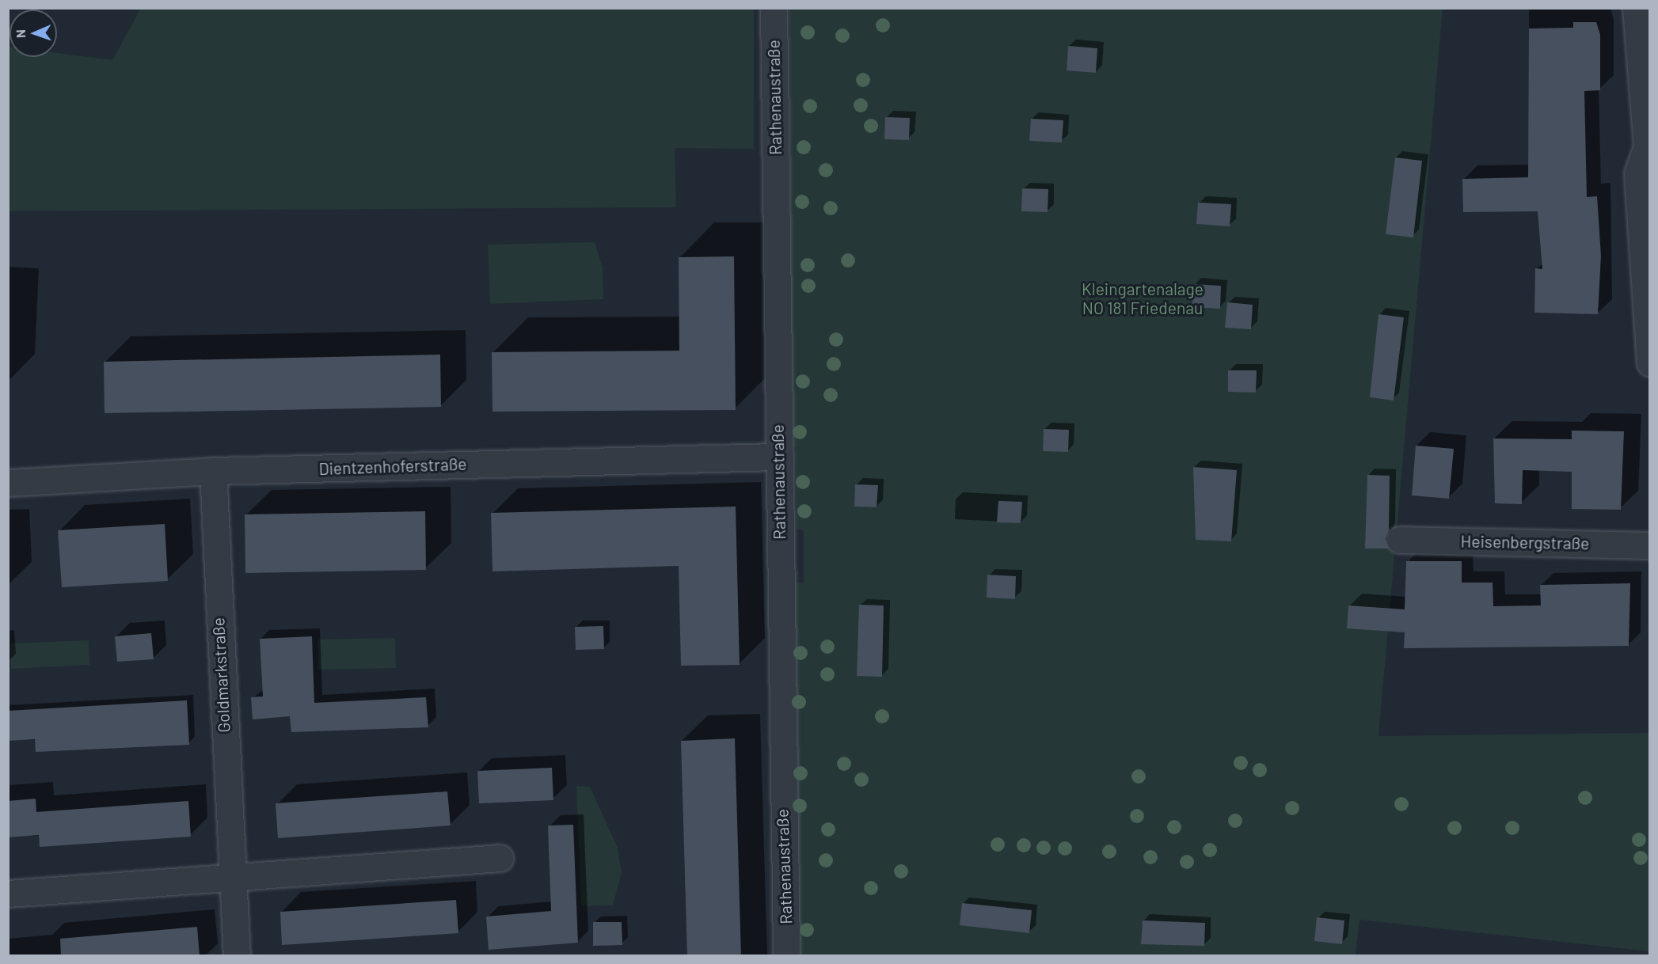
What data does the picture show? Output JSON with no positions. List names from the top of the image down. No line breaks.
{"streets":{"street":["Rathenaustraße","Dientzenhoferstraße","Heisenbergstraße","Goldmarkstraße"]},"crossings":[["Rathenaustraße","Dientzenhoferstraße"],["Dientzenhoferstraße","Goldmarkstraße"]],"parks":["Kleingartenalage NO 181 Friedenau"],"north":"left"}
